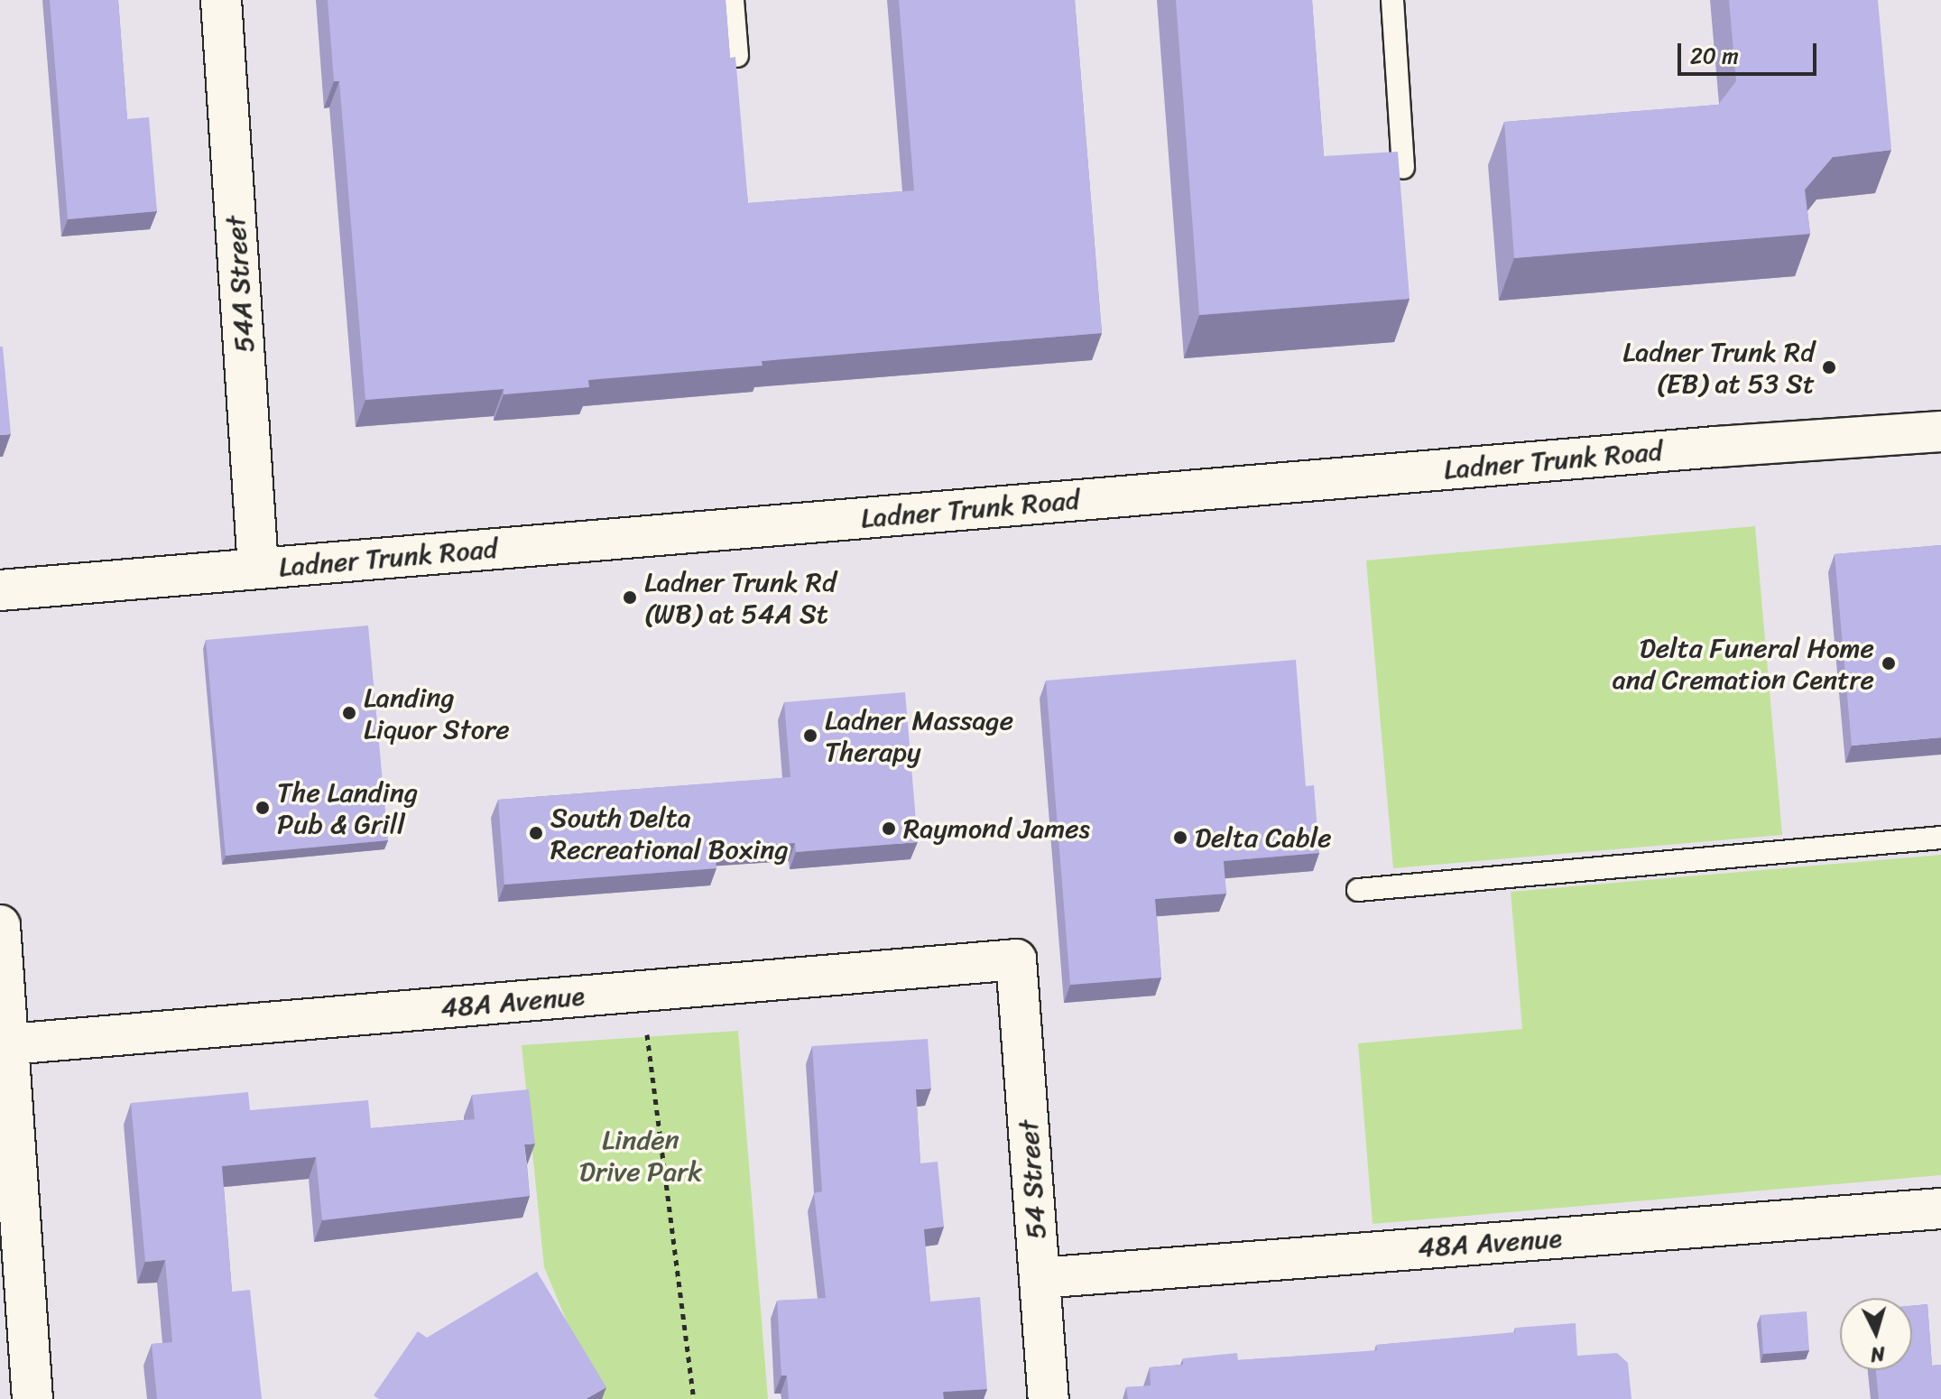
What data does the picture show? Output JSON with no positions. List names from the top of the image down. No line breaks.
{"streets":{"street":["54A Street","Ladner Trunk Road","48A Avenue","54 Street"]},"crossings":[["54A Street","Ladner Trunk Road"],["48A Avenue","54 Street"]],"parks":["Linden Drive Park"],"places":["Ladner Trunk Rd (EB) at 53 St","Ladner Trunk Rd (WB) at 54A St","Delta Funeral Home and Cremation Centre","Landing Liquor Store","Ladner Massage Therapy","The Landing Pub & Grill","Raymond James","South Delta Recreational Boxing","Delta Cable"],"scale_bar":"20 m","north":"bottom"}
